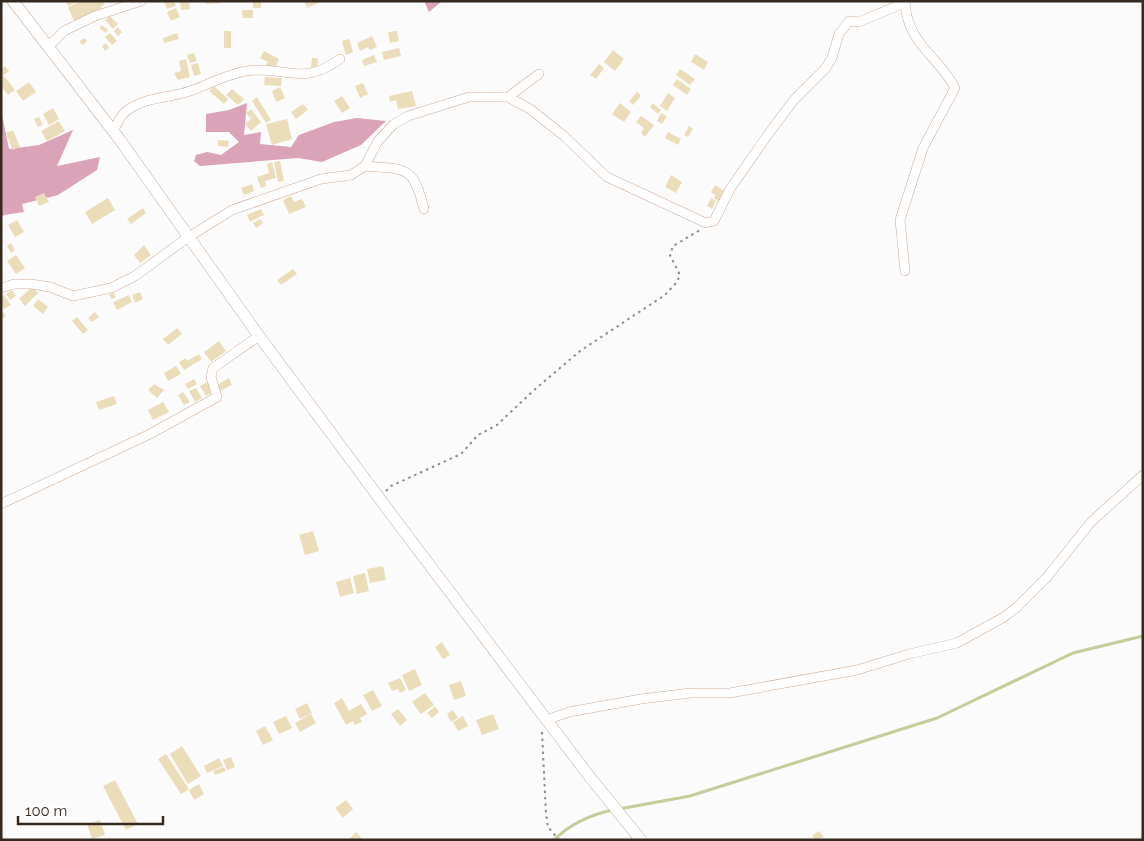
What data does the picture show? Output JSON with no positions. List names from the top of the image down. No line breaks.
{"scale_bar":"100 m"}
